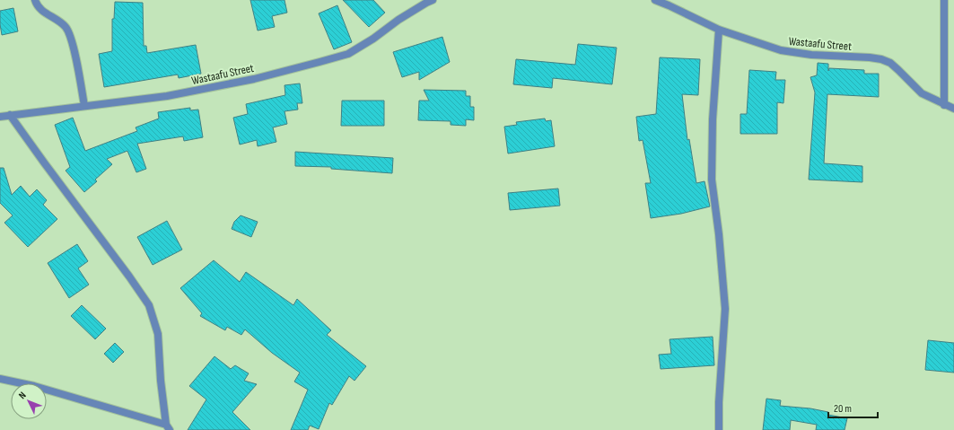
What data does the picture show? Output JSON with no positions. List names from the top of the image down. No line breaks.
{"streets":{"street":["Wastaafu Street"]},"scale_bar":"20 m","north":"top left"}
